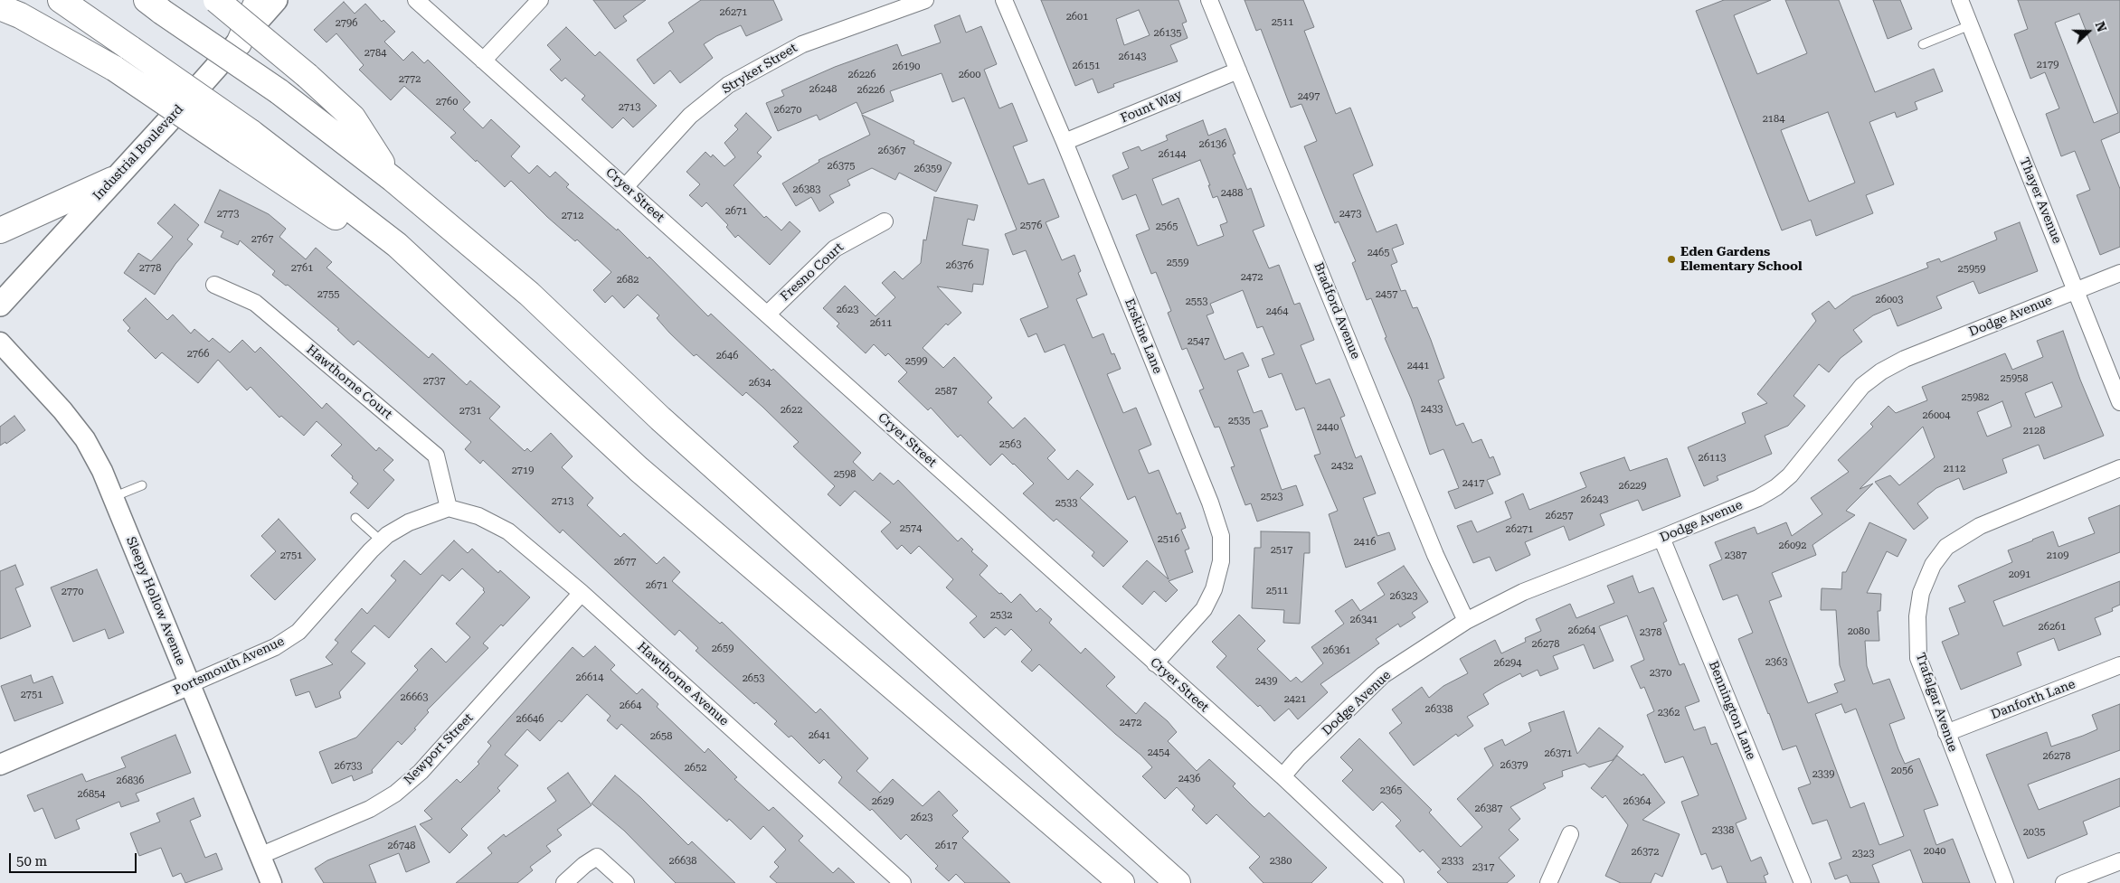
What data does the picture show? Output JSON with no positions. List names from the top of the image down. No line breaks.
{"streets":{"main road":["Industrial Boulevard"],"street":["Stryker Street","Fount Way","Cryer Street","Thayer Avenue","Fresno Court","Bradford Avenue","Dodge Avenue","Erskine Lane","Hawthorne Court","Sleepy Hollow Avenue","Portsmouth Avenue","Hawthorne Avenue","Danforth Lane","Trafalgar Avenue","Bennington Lane","Newport Street"]},"crossings":[["Stryker Street","Cryer Street"],["Fount Way","Bradford Avenue"],["Fount Way","Erskine Lane"],["Cryer Street","Fresno Court"],["Cryer Street","Dodge Avenue"],["Cryer Street","Erskine Lane"],["Thayer Avenue","Dodge Avenue"],["Bradford Avenue","Dodge Avenue"],["Dodge Avenue","Bennington Lane"],["Hawthorne Court","Portsmouth Avenue"],["Hawthorne Court","Hawthorne Avenue"],["Sleepy Hollow Avenue","Portsmouth Avenue"],["Sleepy Hollow Avenue","Newport Street"],["Portsmouth Avenue","Hawthorne Avenue"],["Hawthorne Avenue","Newport Street"],["Danforth Lane","Trafalgar Avenue"]],"places":["Eden Gardens Elementary School"],"house_numbers":["26271","2601","2511","2796","26135","2784","26143","2179","26151","26190","26226","2600","2772","26248","26226","2497","2760","2713","26270","2184","26136","26367","26144","26375","26359","26383","2488","2671","2773","2473","2712","2576","2565","2767","2465","2559","26376","2778","2761","25959","2472","2682","2755","2457","26003","2553","2623","2464","2611","2547","2766","2646","2599","2441","25958","2737","2634","2587","25982","2433","2622","2731","26004","2535","2440","2128","2563","26113","2432","2112","2719","2598","2417","26229","2523","26243","2713","2533","26257","2574","26271","2516","2416","26092","2517","2751","2387","2109","2677","2091","2671","2511","2770","26323","2532","26341","26261","26264","2080","2378","26278","2659","26361","2363","26294","2370","26614","2653","2439","2751","26663","2421","2664","26338","2362","26646","2472","2641","2658","2454","26371","26278","26379","26733","2652","2056","2339","2436","26836","2365","26854","2629","26364","26387","2623","2338","2035","26748","2617","2040","26372","2323","26638","2380","2333","2317"],"scale_bar":"50 m","north":"right"}
